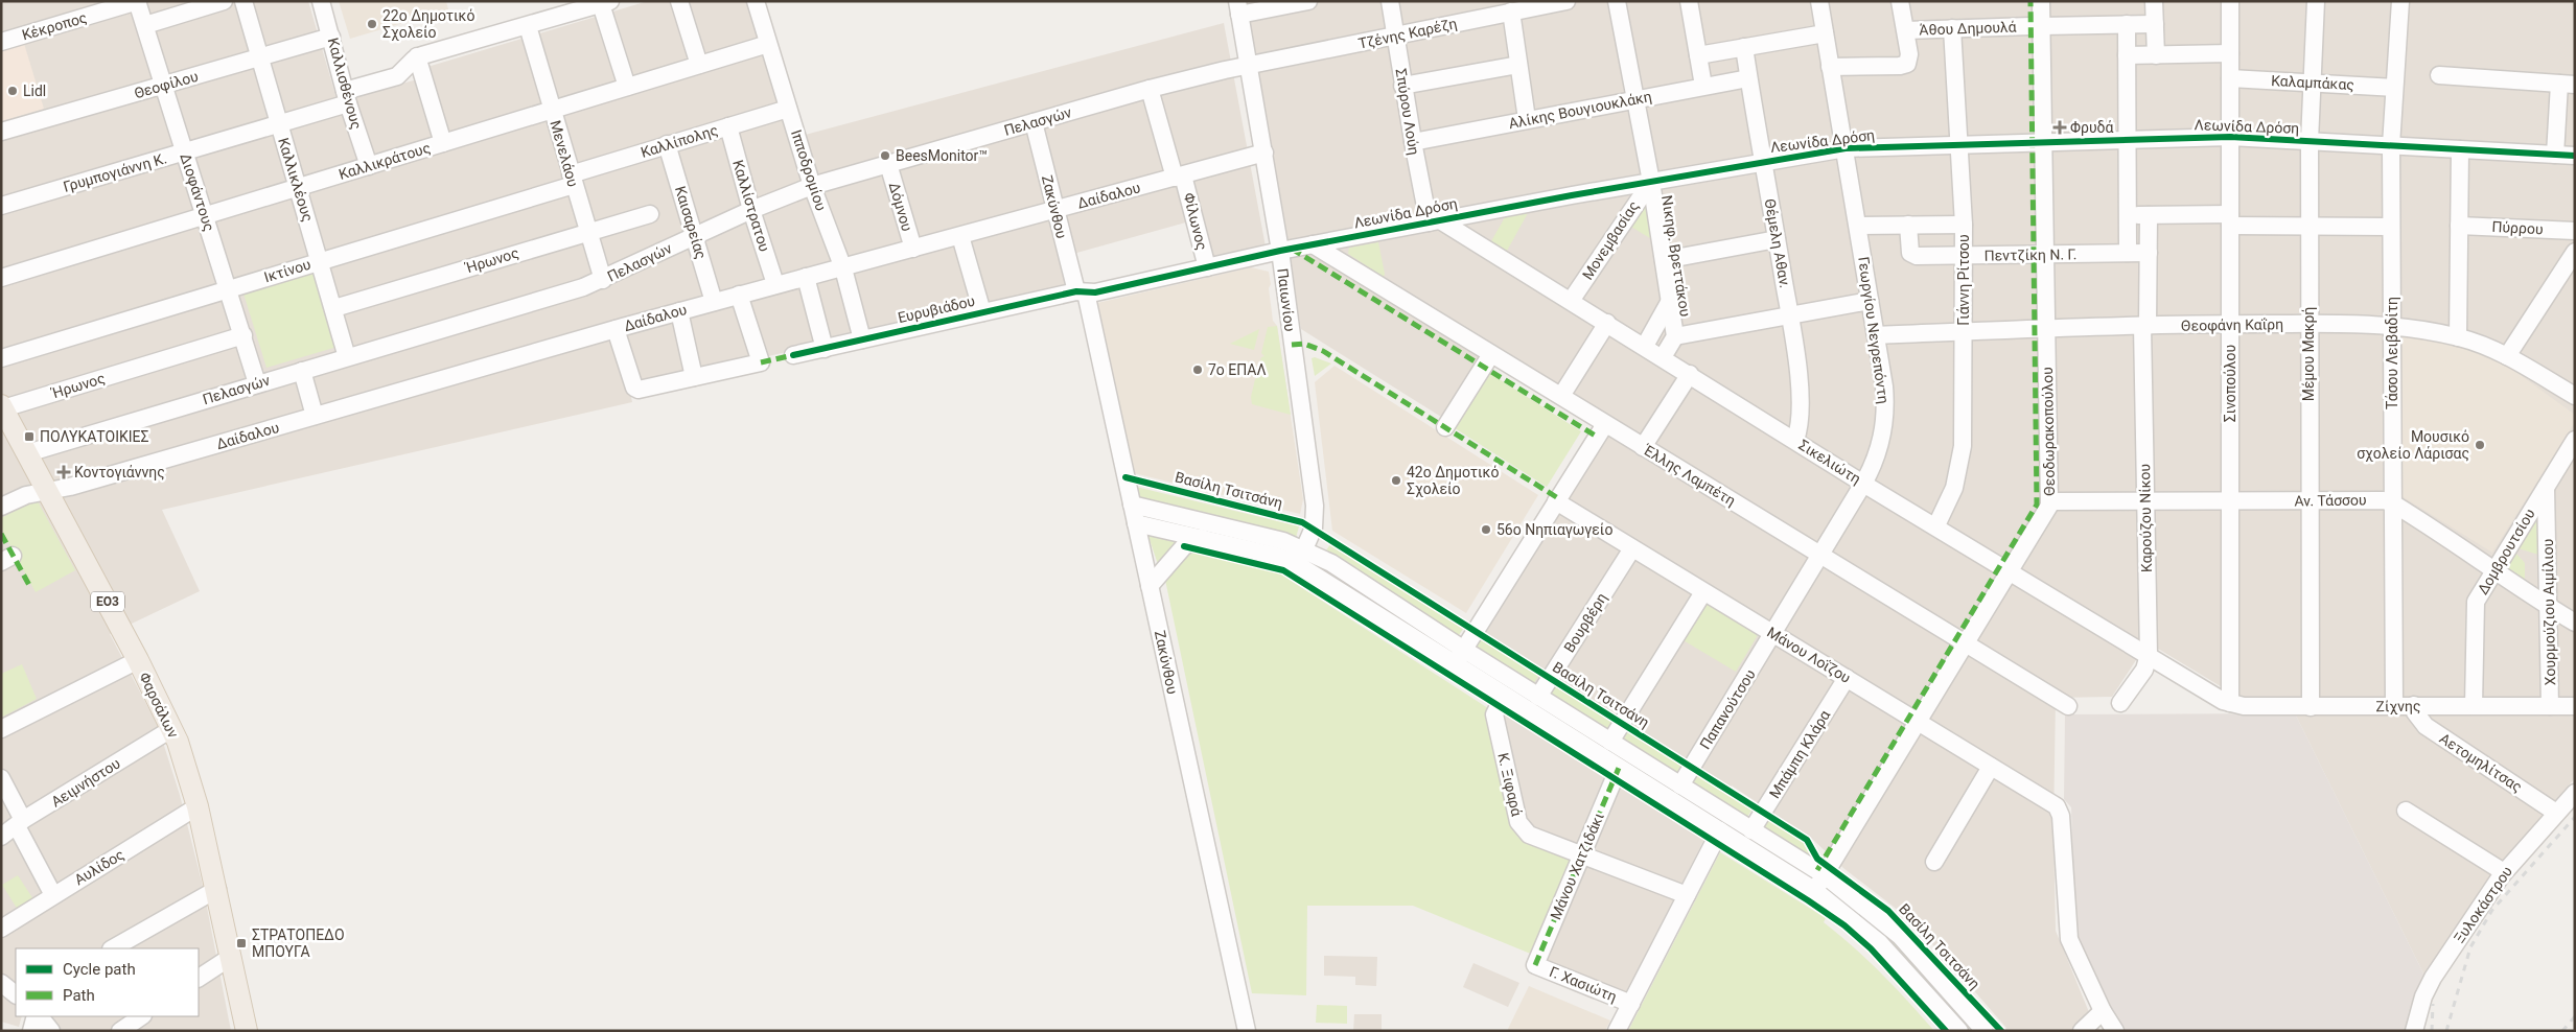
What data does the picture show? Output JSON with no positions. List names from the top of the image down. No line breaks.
{"streets":{"main road":["ΕΟ3","Φαρσάλων"],"street":["Κέκροπος","Άθου Δημουλά","Τζένης Καρέζη","Καλαμπάκας","Καλλισθένους","Θεοφίλου","Αλίκης Βουγιουκλάκη","Σπύρου Λούη","Πελασγών","Λεωνίδα Δρόση","Καλλίπολης","Μενελάου","Καλλικράτους","Ιπποδρομίου","Γρυμπογιάννη Κ.","Καλλικλέους","Διοφάντους","Δαίδαλου","Καλλίστρατου","Δόμνου","Ζακύνθου","Φίλωνος","Καισαρείας","Πύρρου","Μονεμβασίας","Θέμελη Αθαν.","Πεντζίκη Ν. Γ.","Νικηφ. Βρεττάκου","Ήρωνος","Ικτίνου","Γιάννη Ρίτσου","Παιωνίου","Ευρυβιάδου","Θεοφάνη Καΐρη","Γεωργίου Νεγρεπόντη","Τάσου Λειβαδίτη","Μέμου Μακρή","Σινοπούλου","Θεοδωρακοπούλου","Σικελιώτη","Έλλης Λαμπέτη","Βασίλη Τσιτσάνη","Αν. Τάσσου","Καρούζου Νίκου","Δομβρουτσίου","Χουρμούζιου Αιμίλιου","Βουρβέρη","Μάνου Λοΐζου","Ζίχνης","Παπανούτσου","Μπάμπη Κλάρα","Αετομηλίτσας","Αειμνήστου","Κ. Ξιφαρά","Μάνου Χατζιδάκι","Αυλίδος","Ξυλοκάστρου","Γ. Χασιώτη"]},"crossings":[["Κέκροπος","Διοφάντους"],["Άθου Δημουλά","Γιάννη Ρίτσου"],["Άθου Δημουλά","Θεοδωρακοπούλου"],["Τζένης Καρέζη","Σπύρου Λούη"],["Τζένης Καρέζη","Πελασγών"],["Τζένης Καρέζη","Παιωνίου"],["Καλαμπάκας","Τάσου Λειβαδίτη"],["Καλαμπάκας","Μέμου Μακρή"],["Καλαμπάκας","Σινοπούλου"],["Καλλισθένους","Θεοφίλου"],["Καλλισθένους","Καλλικράτους"],["Καλλισθένους","Γρυμπογιάννη Κ."],["Θεοφίλου","Καλλικλέους"],["Θεοφίλου","Διοφάντους"],["Αλίκης Βουγιουκλάκη","Σπύρου Λούη"],["Αλίκης Βουγιουκλάκη","Θέμελη Αθαν."],["Αλίκης Βουγιουκλάκη","Νικηφ. Βρεττάκου"],["Σπύρου Λούη","Λεωνίδα Δρόση"],["Σπύρου Λούη","Σικελιώτη"],["Πελασγών","Μενελάου"],["Πελασγών","Ιπποδρομίου"],["Πελασγών","Καλλικλέους"],["Πελασγών","Διοφάντους"],["Πελασγών","Καλλίστρατου"],["Πελασγών","Δόμνου"],["Πελασγών","Ζακύνθου"],["Πελασγών","Φίλωνος"],["Πελασγών","Καισαρείας"],["Πελασγών","Παιωνίου"],["Πελασγών","Φαρσάλων"],["Λεωνίδα Δρόση","Ζακύνθου"],["Λεωνίδα Δρόση","Φίλωνος"],["Λεωνίδα Δρόση","Μονεμβασίας"],["Λεωνίδα Δρόση","Θέμελη Αθαν."],["Λεωνίδα Δρόση","Νικηφ. Βρεττάκου"],["Λεωνίδα Δρόση","Γιάννη Ρίτσου"],["Λεωνίδα Δρόση","Παιωνίου"],["Λεωνίδα Δρόση","Ευρυβιάδου"],["Λεωνίδα Δρόση","Γεωργίου Νεγρεπόντη"],["Λεωνίδα Δρόση","Τάσου Λειβαδίτη"],["Λεωνίδα Δρόση","Μέμου Μακρή"],["Λεωνίδα Δρόση","Σινοπούλου"],["Λεωνίδα Δρόση","Θεοδωρακοπούλου"],["Λεωνίδα Δρόση","Σικελιώτη"],["Λεωνίδα Δρόση","Έλλης Λαμπέτη"],["Καλλίπολης","Μενελάου"],["Καλλίπολης","Ιπποδρομίου"],["Καλλίπολης","Καλλίστρατου"],["Καλλίπολης","Καισαρείας"],["Καλλίπολης","Ικτίνου"],["Μενελάου","Καλλικράτους"],["Μενελάου","Γρυμπογιάννη Κ."],["Μενελάου","Ήρωνος"],["Μενελάου","Ικτίνου"],["Καλλικράτους","Ιπποδρομίου"],["Καλλικράτους","Καλλικλέους"],["Καλλικράτους","Διοφάντους"],["Ιπποδρομίου","Δαίδαλου"],["Ιπποδρομίου","Ευρυβιάδου"],["Γρυμπογιάννη Κ.","Καλλικλέους"],["Γρυμπογιάννη Κ.","Διοφάντους"],["Καλλικλέους","Ήρωνος"],["Καλλικλέους","Ικτίνου"],["Διοφάντους","Ήρωνος"],["Διοφάντους","Ικτίνου"],["Δαίδαλου","Καλλίστρατου"],["Δαίδαλου","Δόμνου"],["Δαίδαλου","Ζακύνθου"],["Δαίδαλου","Φίλωνος"],["Δαίδαλου","Καισαρείας"],["Δαίδαλου","Παιωνίου"],["Δαίδαλου","Φαρσάλων"],["Ζακύνθου","Ευρυβιάδου"],["Ζακύνθου","Βασίλη Τσιτσάνη"],["Μονεμβασίας","Νικηφ. Βρεττάκου"],["Μονεμβασίας","Σικελιώτη"],["Θέμελη Αθαν.","Σικελιώτη"],["Πεντζίκη Ν. Γ.","Γιάννη Ρίτσου"],["Πεντζίκη Ν. Γ.","Θεοδωρακοπούλου"],["Πεντζίκη Ν. Γ.","Καρούζου Νίκου"],["Νικηφ. Βρεττάκου","Σικελιώτη"],["Ήρωνος","Φαρσάλων"],["Γιάννη Ρίτσου","Θεοφάνη Καΐρη"],["Γιάννη Ρίτσου","Σικελιώτη"],["Παιωνίου","Βασίλη Τσιτσάνη"],["Θεοφάνη Καΐρη","Γεωργίου Νεγρεπόντη"],["Θεοφάνη Καΐρη","Τάσου Λειβαδίτη"],["Θεοφάνη Καΐρη","Μέμου Μακρή"],["Θεοφάνη Καΐρη","Σινοπούλου"],["Θεοφάνη Καΐρη","Θεοδωρακοπούλου"],["Θεοφάνη Καΐρη","Καρούζου Νίκου"],["Γεωργίου Νεγρεπόντη","Σικελιώτη"],["Γεωργίου Νεγρεπόντη","Έλλης Λαμπέτη"],["Γεωργίου Νεγρεπόντη","Μάνου Λοΐζου"],["Γεωργίου Νεγρεπόντη","Παπανούτσου"],["Τάσου Λειβαδίτη","Αν. Τάσσου"],["Τάσου Λειβαδίτη","Ζίχνης"],["Μέμου Μακρή","Αν. Τάσσου"],["Μέμου Μακρή","Ζίχνης"],["Σινοπούλου","Σικελιώτη"],["Σινοπούλου","Αν. Τάσσου"],["Σινοπούλου","Ζίχνης"],["Θεοδωρακοπούλου","Σικελιώτη"],["Θεοδωρακοπούλου","Έλλης Λαμπέτη"],["Θεοδωρακοπούλου","Βασίλη Τσιτσάνη"],["Θεοδωρακοπούλου","Αν. Τάσσου"],["Θεοδωρακοπούλου","Μάνου Λοΐζου"],["Σικελιώτη","Καρούζου Νίκου"],["Σικελιώτη","Ζίχνης"],["Βασίλη Τσιτσάνη","Βουρβέρη"],["Βασίλη Τσιτσάνη","Παπανούτσου"],["Βασίλη Τσιτσάνη","Μπάμπη Κλάρα"],["Βασίλη Τσιτσάνη","Μάνου Χατζιδάκι"],["Αν. Τάσσου","Καρούζου Νίκου"],["Αν. Τάσσου","Δομβρουτσίου"],["Αν. Τάσσου","Χουρμούζιου Αιμίλιου"],["Δομβρουτσίου","Χουρμούζιου Αιμίλιου"],["Δομβρουτσίου","Ζίχνης"],["Χουρμούζιου Αιμίλιου","Ζίχνης"],["Βουρβέρη","Μάνου Λοΐζου"],["Μάνου Λοΐζου","Παπανούτσου"],["Μάνου Λοΐζου","Μπάμπη Κλάρα"],["Φαρσάλων","Αειμνήστου"],["Φαρσάλων","Αυλίδος"],["Ζίχνης","Αετομηλίτσας"],["Αετομηλίτσας","Ξυλοκάστρου"],["Κ. Ξιφαρά","Μάνου Χατζιδάκι"],["Μάνου Χατζιδάκι","Γ. Χασιώτη"]],"places":{"other":["22ο Δημοτικό Σχολείο","Lidl","BeesMonitor™","7ο ΕΠΑΛ","Μουσικό σχολείο Λάρισας","42ο Δημοτικό Σχολείο","56ο Νηπιαγωγείο"],"health":["Φρυδά","Κοντογιάννης"],"transit":["ΠΟΛΥΚΑΤΟΙΚΙΕΣ","ΣΤΡΑΤΟΠΕΔΟ ΜΠΟΥΓΑ"]},"legend":["Cycle path","Path"]}
